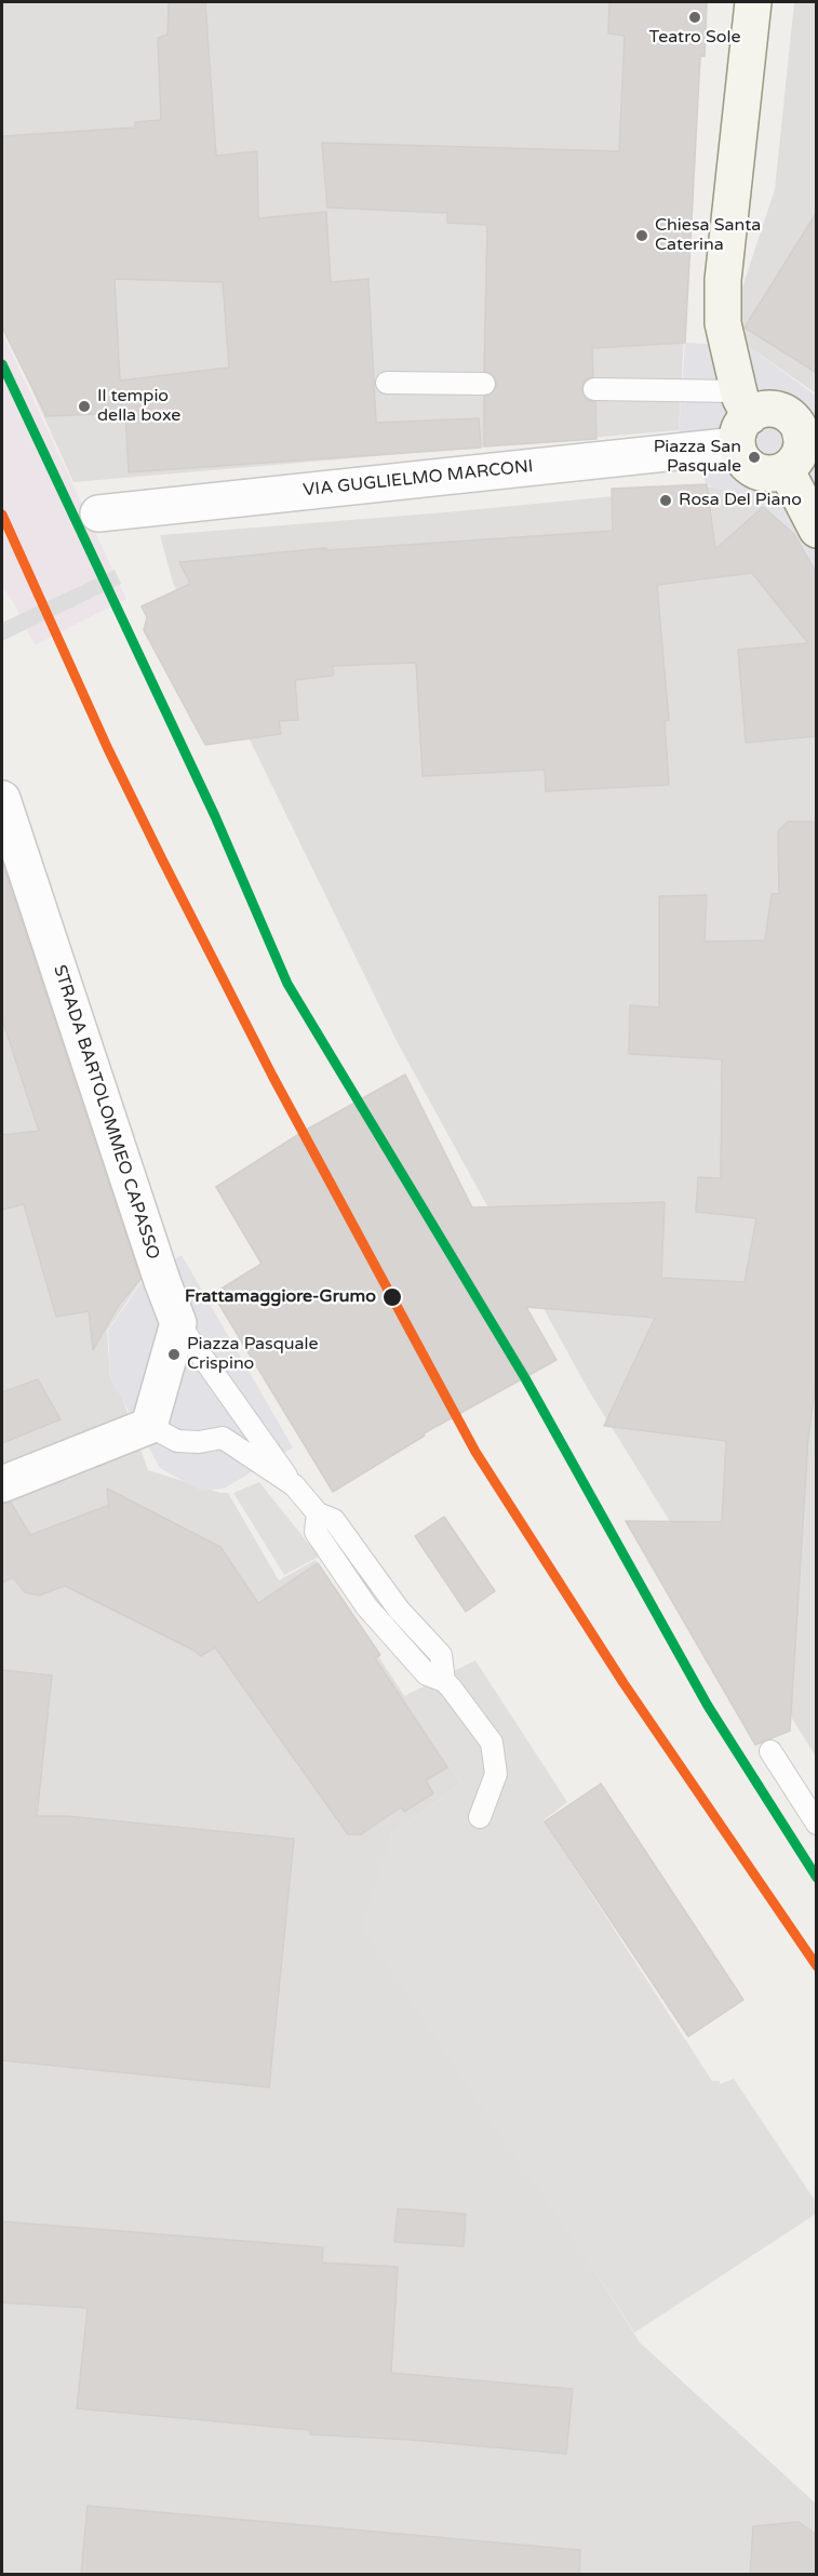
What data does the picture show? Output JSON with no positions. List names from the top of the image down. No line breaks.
{"streets":{"street":["VIA GUGLIELMO MARCONI","STRADA BARTOLOMMEO CAPASSO"]},"places":["Teatro Sole","Chiesa Santa Caterina","Il tempio della boxe","Piazza San Pasquale","Rosa Del Piano","Frattamaggiore-Grumo","Piazza Pasquale Crispino"]}
